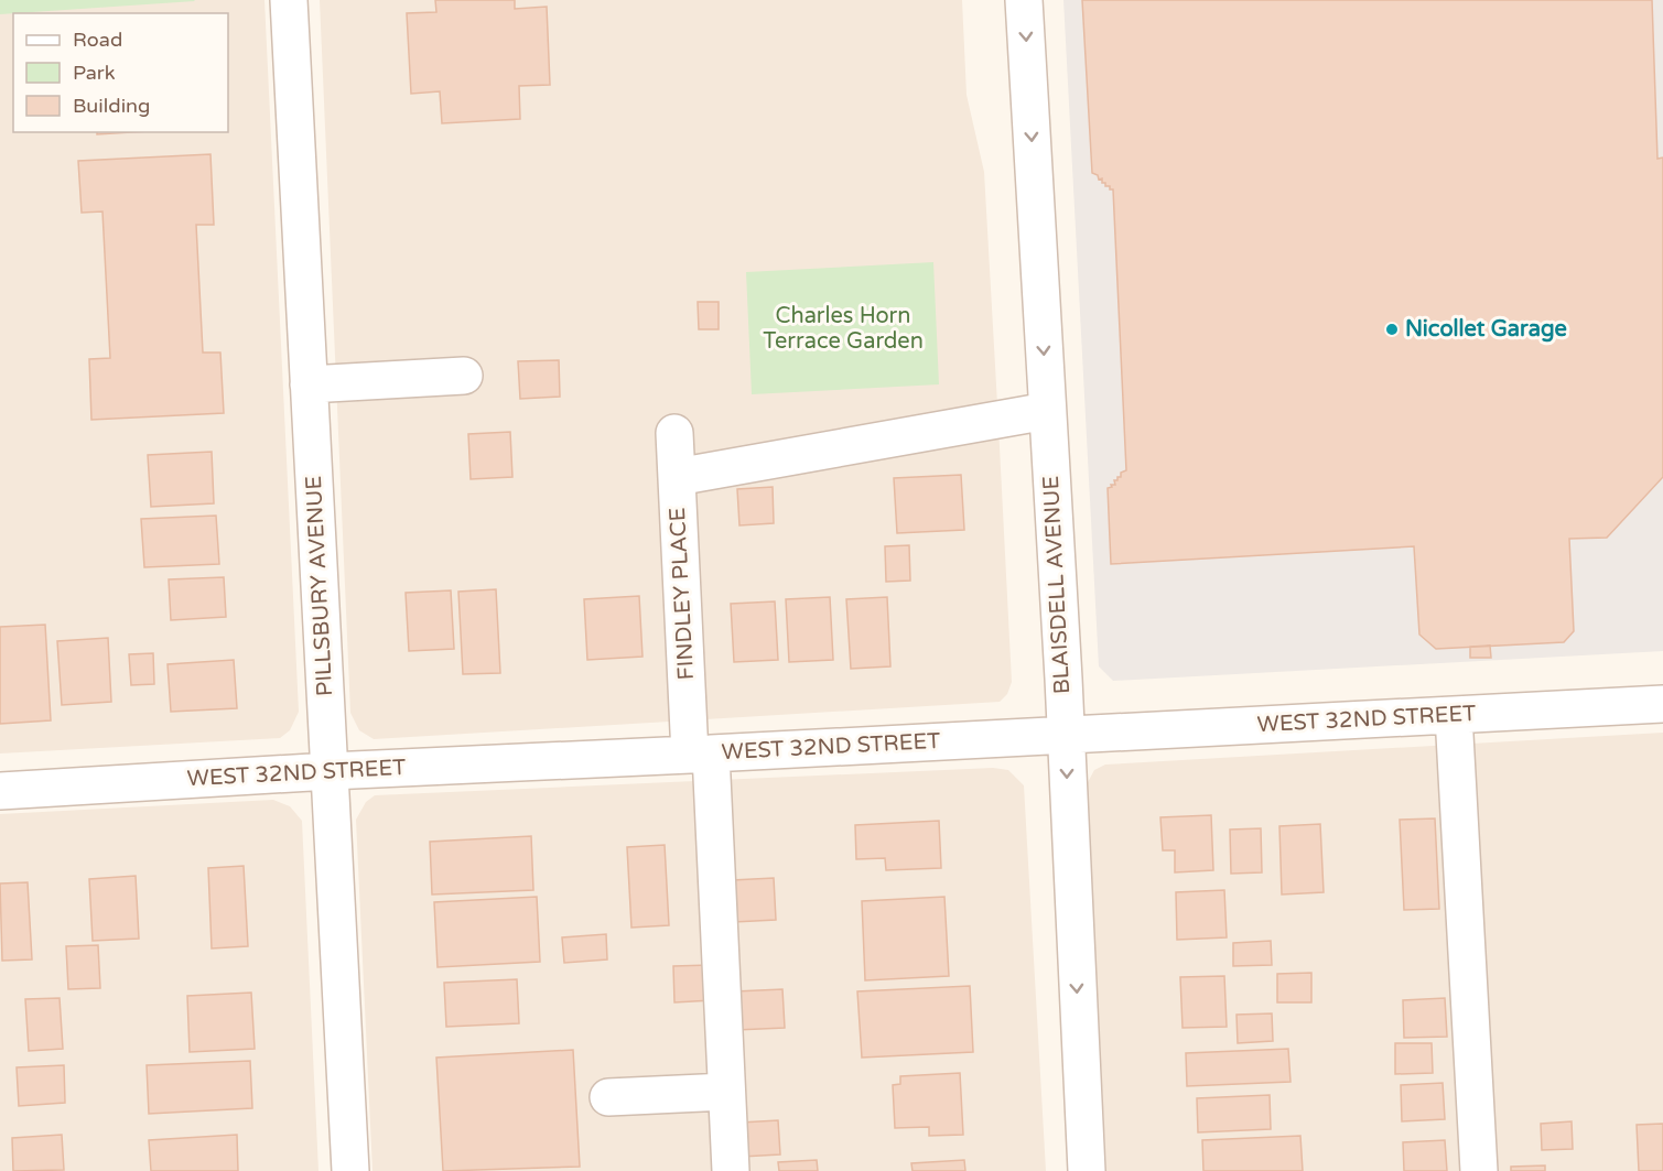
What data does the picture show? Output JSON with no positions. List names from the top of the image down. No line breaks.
{"streets":{"street":["BLAISDELL AVENUE","PILLSBURY AVENUE","FINDLEY PLACE","WEST 32ND STREET"]},"crossings":[["BLAISDELL AVENUE","WEST 32ND STREET"],["PILLSBURY AVENUE","WEST 32ND STREET"],["FINDLEY PLACE","WEST 32ND STREET"]],"one_way":["BLAISDELL AVENUE"],"parks":["Charles Horn Terrace Garden"],"places":["Nicollet Garage"],"legend":["Road","Park","Building"]}
